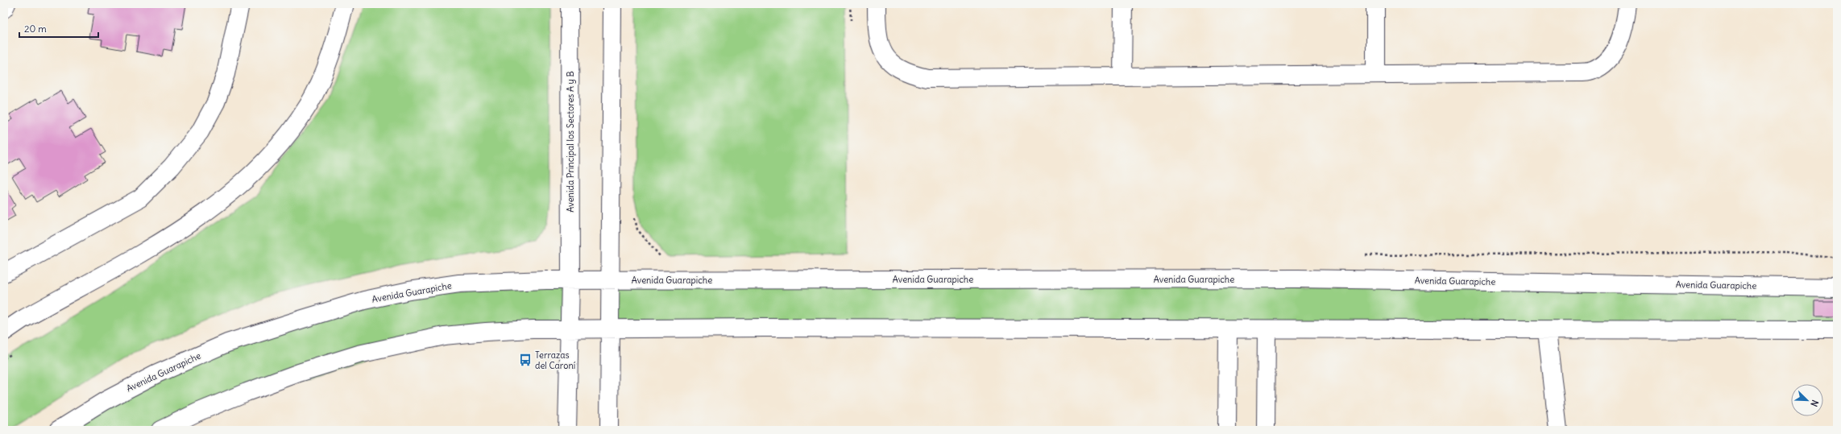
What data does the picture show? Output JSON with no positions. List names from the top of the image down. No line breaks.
{"streets":{"street":["Avenida Principal los Sectores A y B","Avenida Guarapiche"]},"crossings":[["Avenida Principal los Sectores A y B","Avenida Guarapiche"]],"places":{"bus stop":["Terrazas del Caroní"]},"scale_bar":"20 m","north":"bottom right"}
